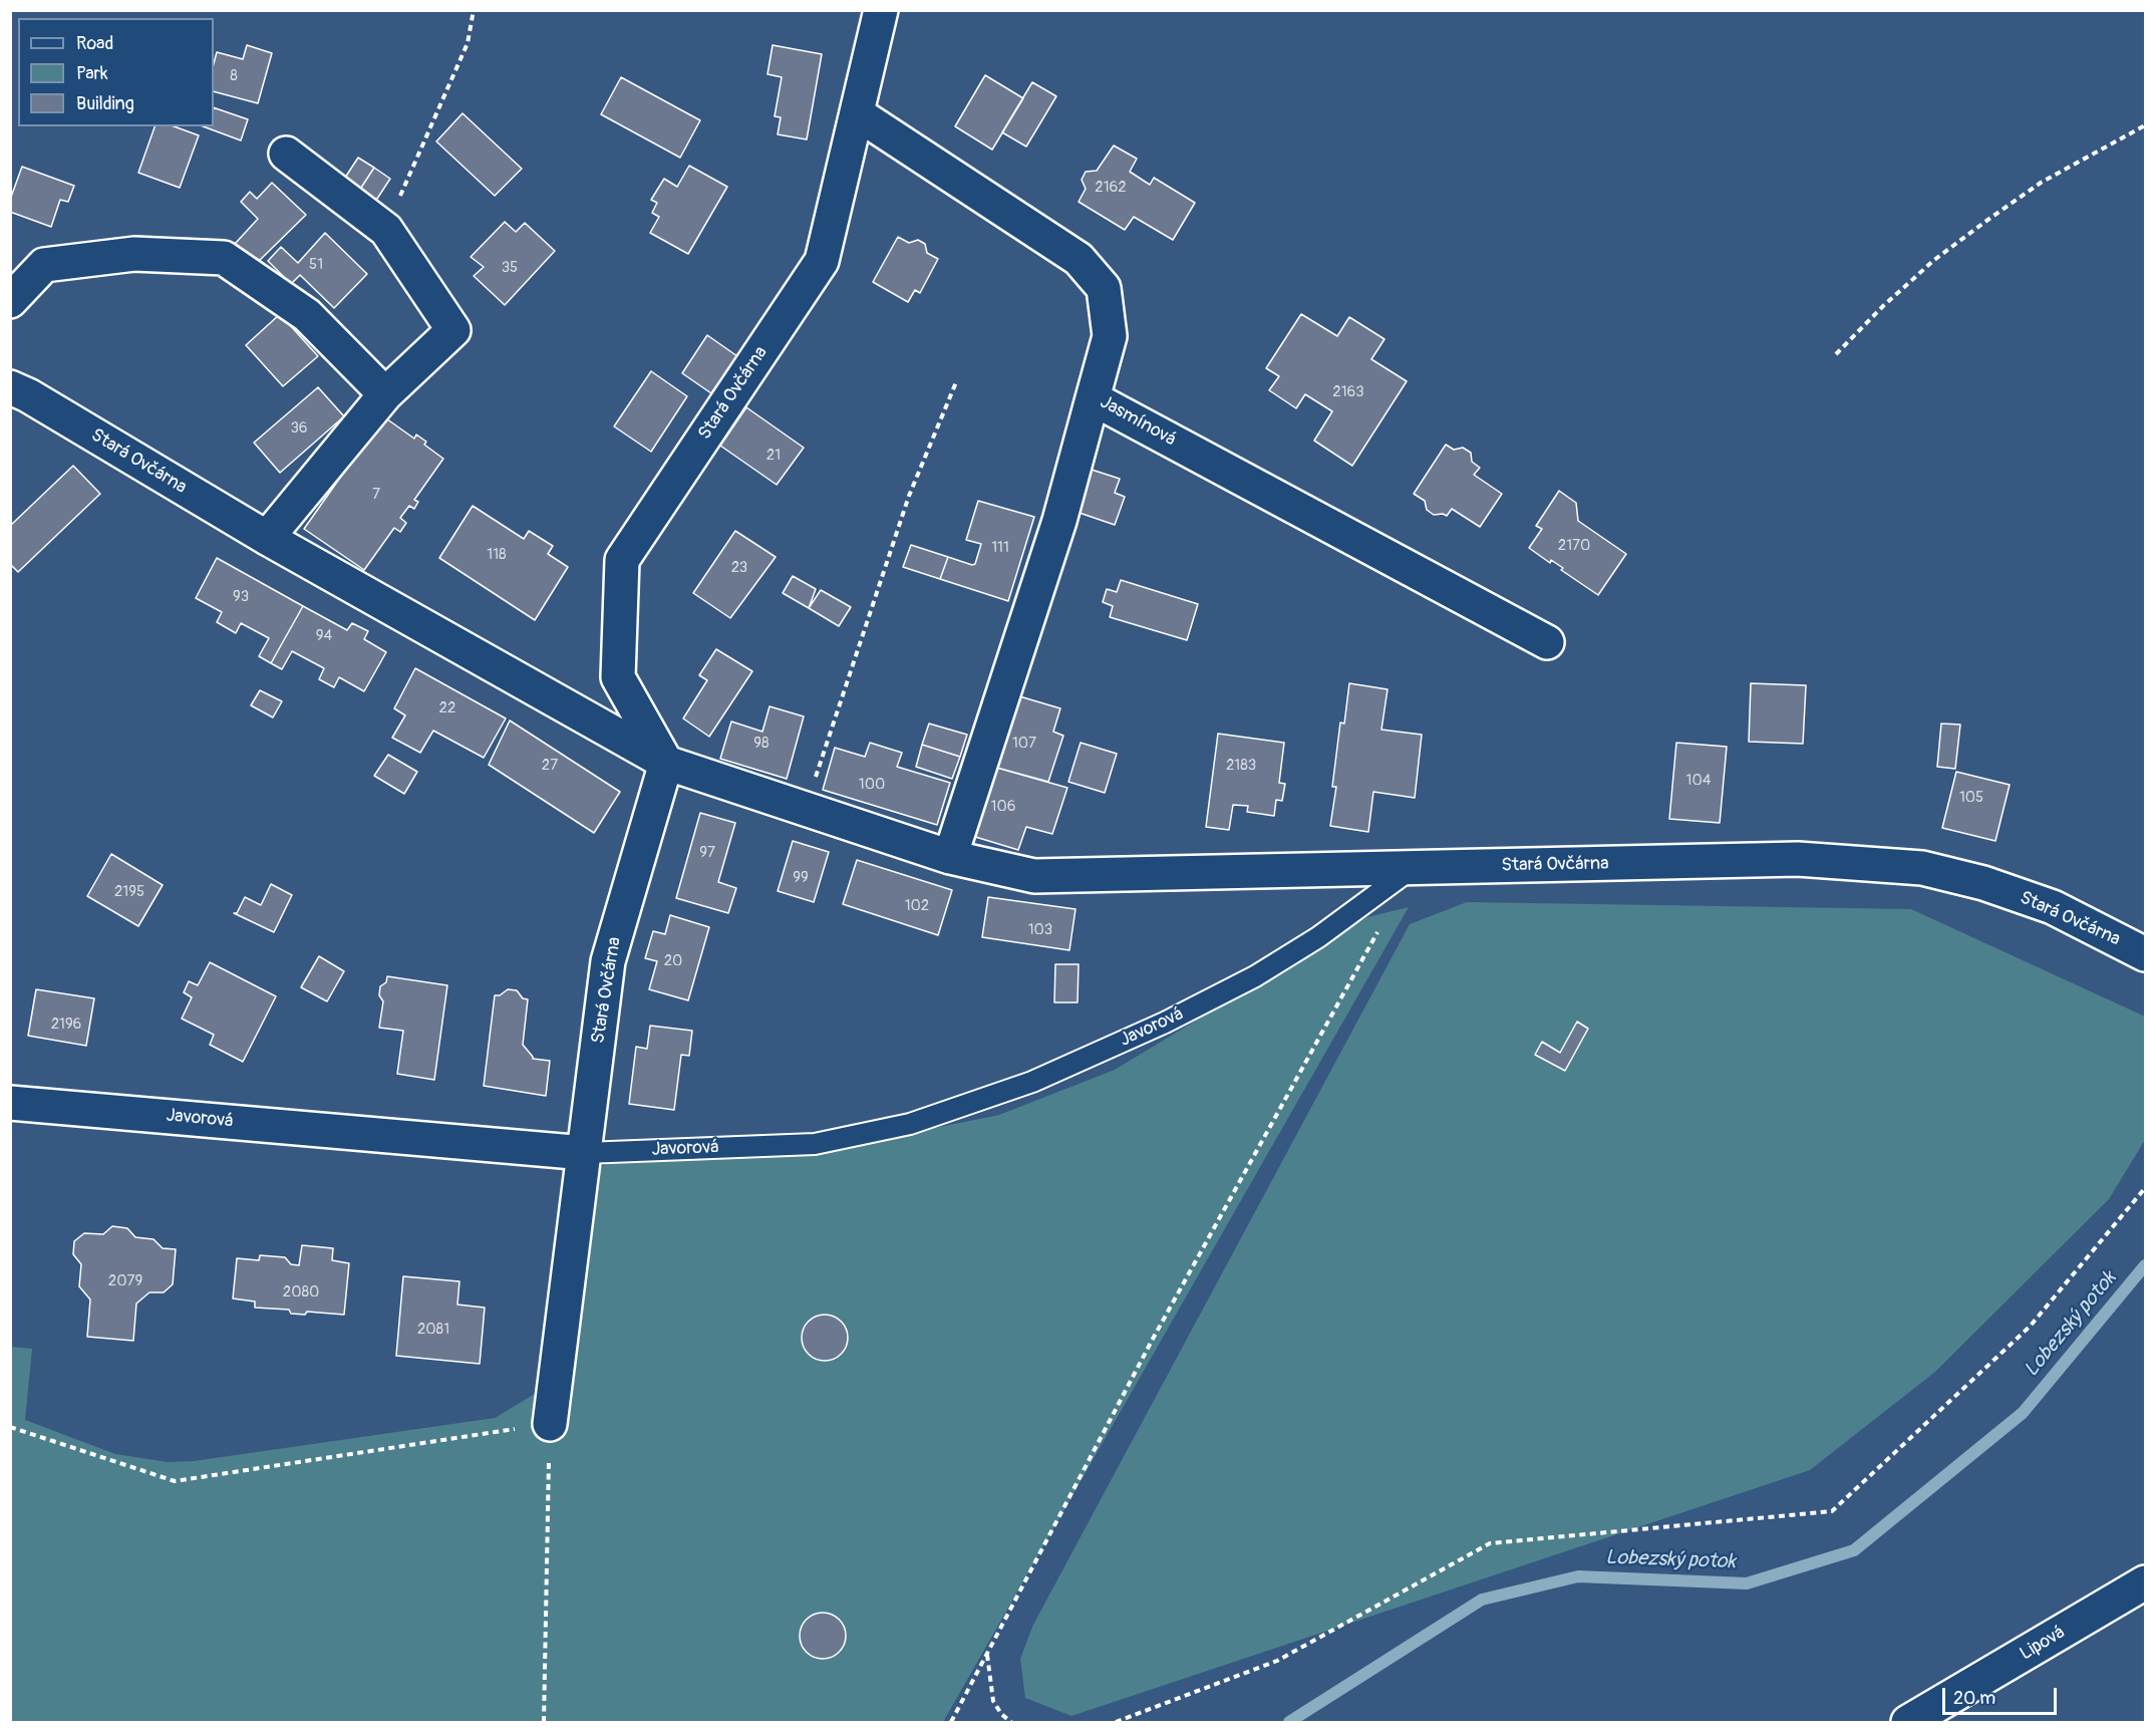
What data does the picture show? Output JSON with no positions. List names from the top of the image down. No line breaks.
{"streets":{"street":["Stará Ovčárna","Jasmínová","Javorová","Lipová"]},"crossings":[["Stará Ovčárna","Jasmínová"],["Stará Ovčárna","Javorová"]],"water":["Lobezský potok"],"house_numbers":["8","2162","51","35","2163","36","21","7","2170","111","118","23","93","94","22","98","107","27","2183","104","100","105","106","97","99","2195","102","103","20","2196","2079","2080","2081"],"legend":["Road","Park","Building"],"scale_bar":"20 m"}
